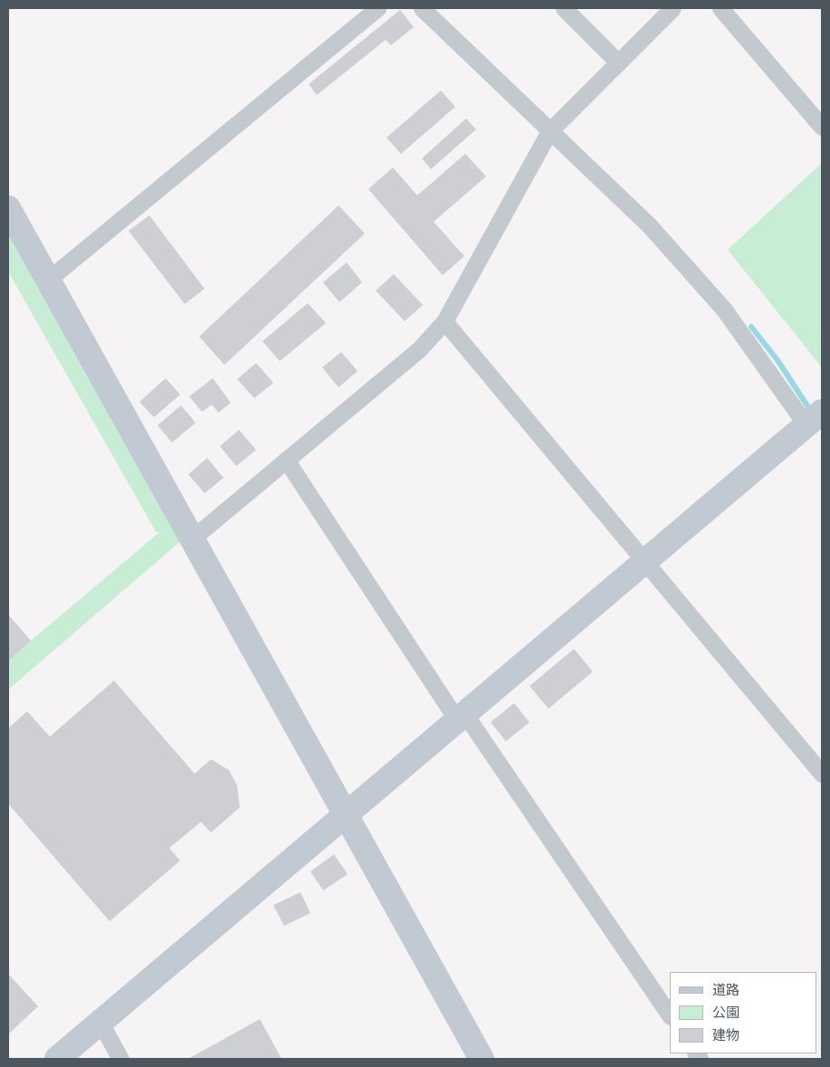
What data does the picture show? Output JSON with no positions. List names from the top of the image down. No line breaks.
{"legend":["道路","公園","建物"]}
